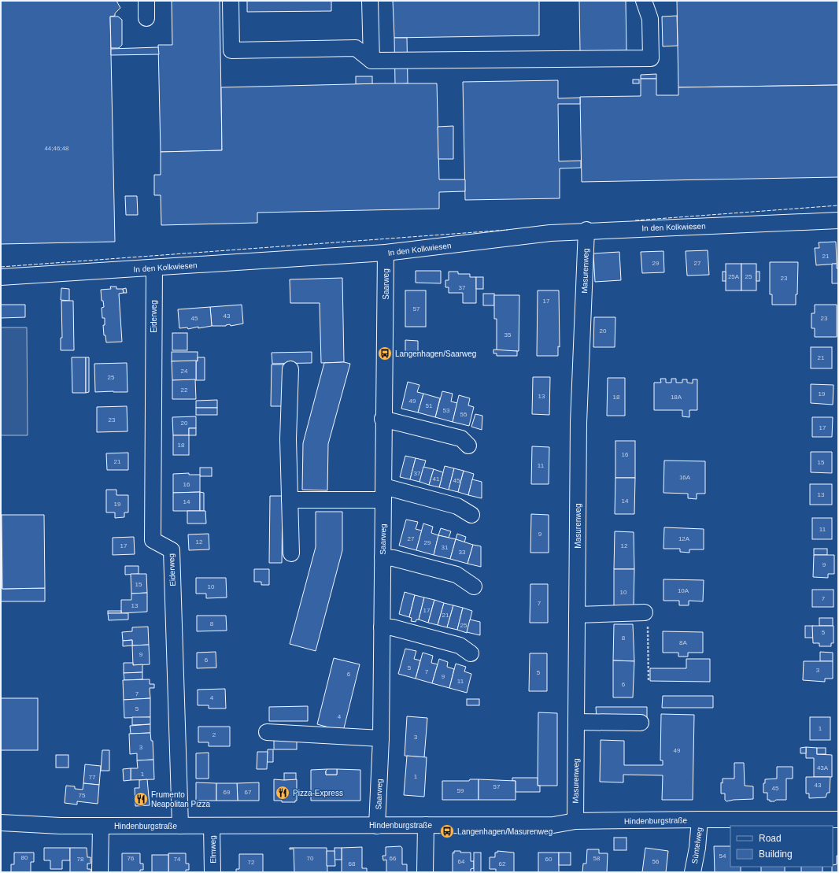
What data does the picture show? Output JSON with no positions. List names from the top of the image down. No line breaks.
{"streets":{"street":["In den Kolkwiesen","Masurenweg","Saarweg","Eiderweg","Hindenburgstraße","Süntelweg","Elmweg"]},"crossings":[["In den Kolkwiesen","Masurenweg"],["In den Kolkwiesen","Saarweg"],["In den Kolkwiesen","Eiderweg"],["Masurenweg","Hindenburgstraße"],["Saarweg","Hindenburgstraße"],["Eiderweg","Hindenburgstraße"],["Hindenburgstraße","Süntelweg"],["Hindenburgstraße","Elmweg"]],"places":{"bus stop":["Langenhagen/Saarweg","Langenhagen/Masurenweg"],"restaurant":["Pizza-Express","Frumento Neapolitan Pizza"]},"house_numbers":["44;46;48","21","29","27","25A","25","23","37","17","57","43","45","23","20","35","21","24","25","22","19","13","18","18A","49","51","53","55","23","20","17","18","16","21","15","11","37","16A","41","45","16","13","14","14","19","11","9","27","12A","12","29","17","12","31","33","9","15","10","10A","10","7","7","13","17","21","8","25","5","8","8A","9","6","5","3","7","5","6","9","11","6","7","4","5","4","1","2","3","3","49","43A","1","1","77","43","57","45","59","69","67","75","54","80","76","70","66","58","78","74","60","64","56","72","68","62"],"legend":["Road","Building"]}
